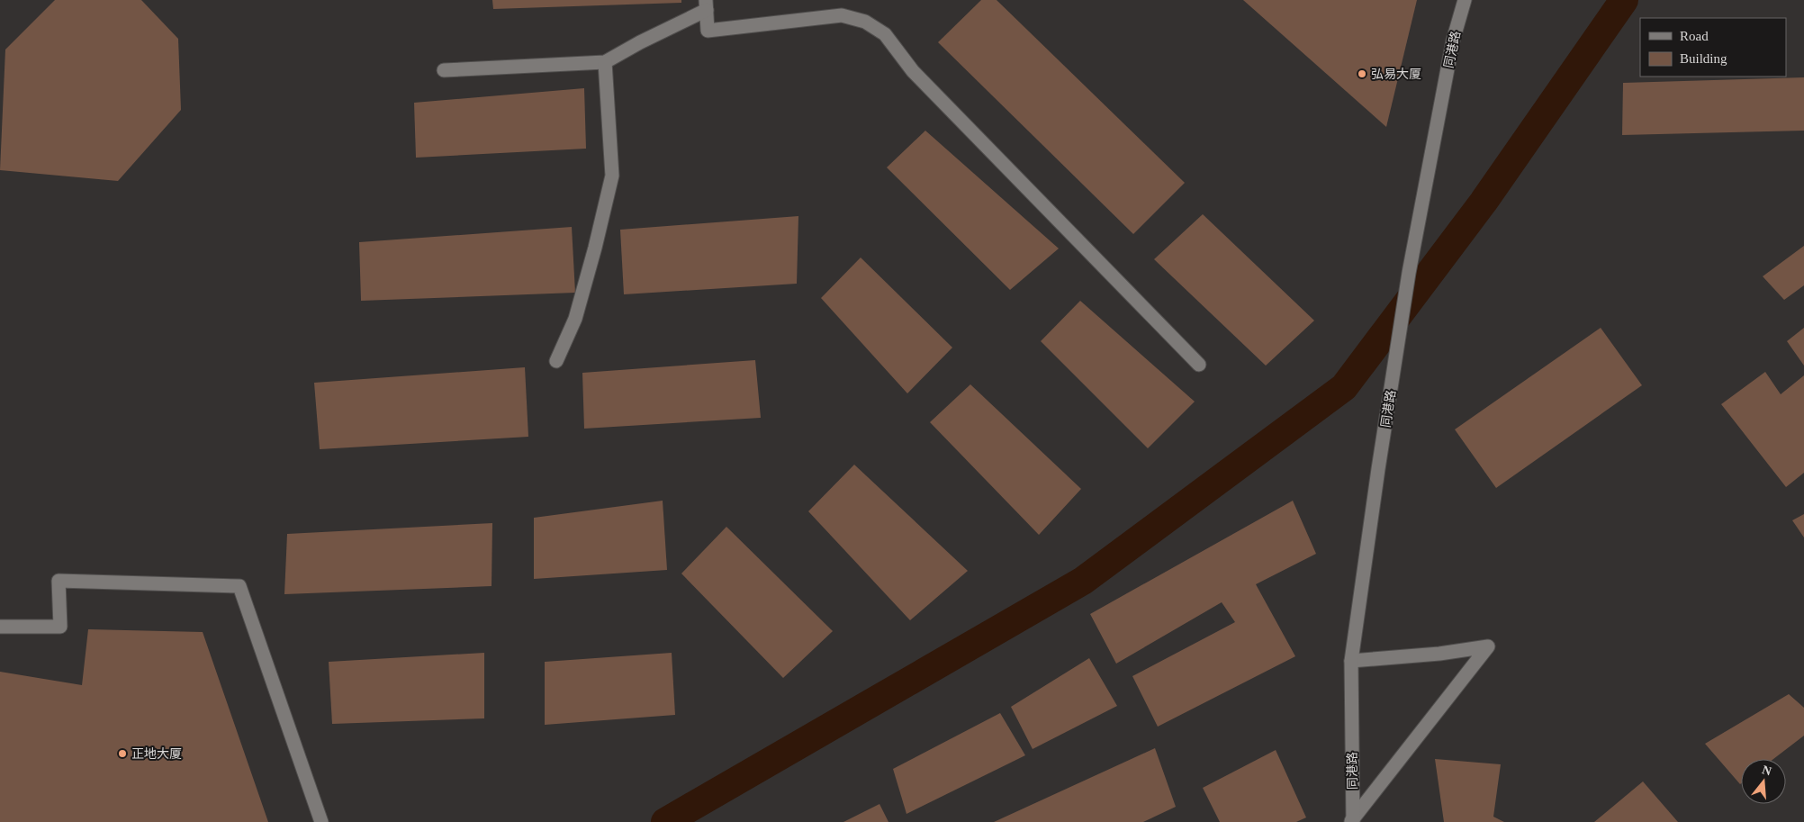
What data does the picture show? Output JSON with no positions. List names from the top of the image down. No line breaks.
{"streets":{"street":["同港路"]},"places":["弘易大厦","正地大厦"],"legend":["Road","Building"],"north":"top"}
